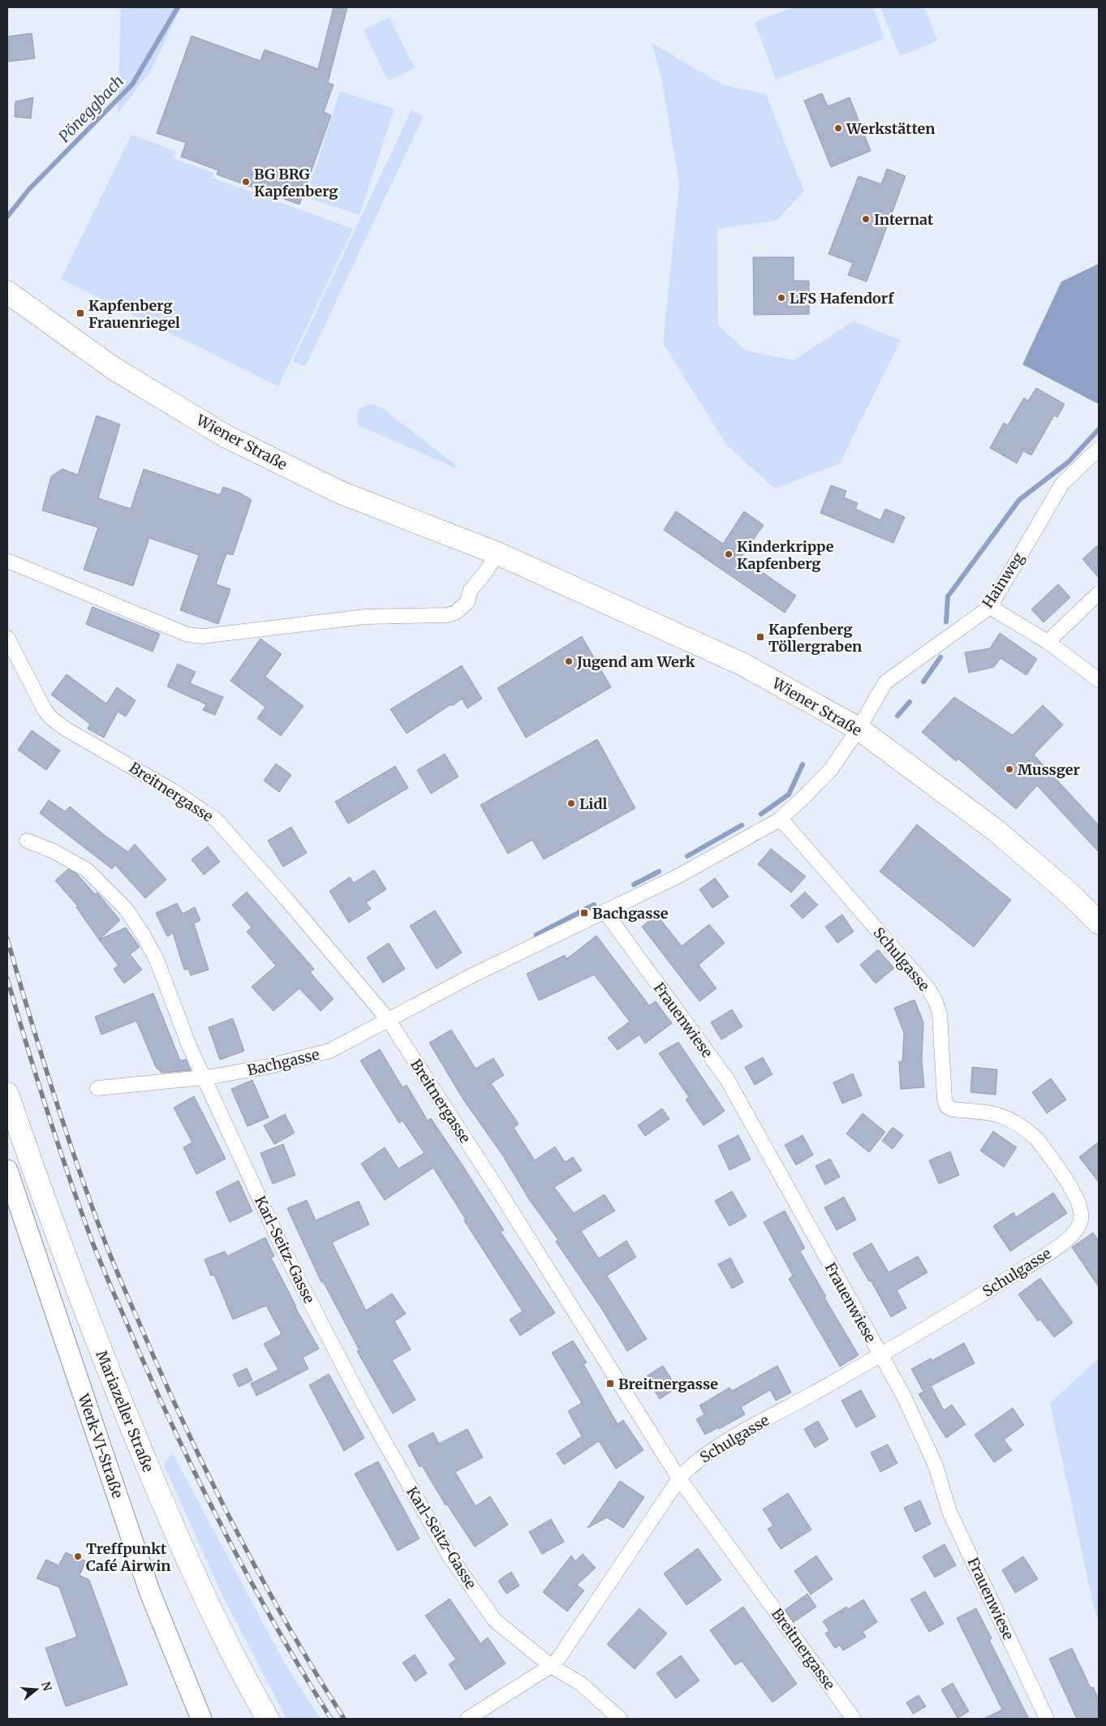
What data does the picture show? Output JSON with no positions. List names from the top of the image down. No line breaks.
{"streets":{"main road":["Wiener Straße","Mariazeller Straße","Werk-VI-Straße"],"street":["Hainweg","Breitnergasse","Schulgasse","Frauenwiese","Bachgasse","Karl-Seitz-Gasse"]},"crossings":[["Wiener Straße","Hainweg"],["Wiener Straße","Bachgasse"],["Hainweg","Bachgasse"],["Breitnergasse","Schulgasse"],["Breitnergasse","Bachgasse"],["Schulgasse","Frauenwiese"],["Schulgasse","Bachgasse"],["Schulgasse","Karl-Seitz-Gasse"],["Frauenwiese","Bachgasse"],["Bachgasse","Karl-Seitz-Gasse"]],"water":["Pöneggbach"],"places":{"other":["Werkstätten","BG BRG Kapfenberg","Internat","LFS Hafendorf","Kinderkrippe Kapfenberg","Jugend am Werk","Mussger","Lidl","Treffpunkt Café Airwin"],"transit":["Kapfenberg Frauenriegel","Kapfenberg Töllergraben","Bachgasse","Breitnergasse"]},"north":"right"}
